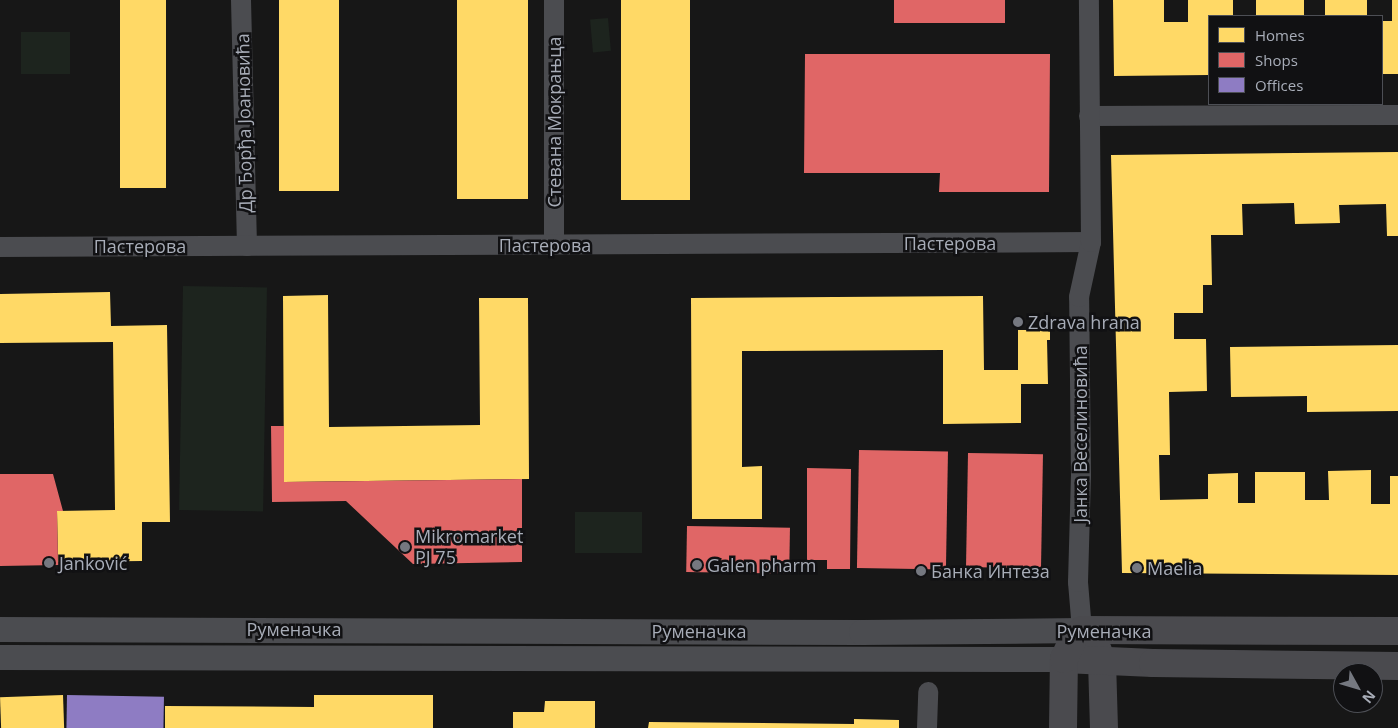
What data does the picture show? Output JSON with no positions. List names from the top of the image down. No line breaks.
{"streets":{"main road":["Руменачка"],"street":["Стевана Мокрањца","Др Ђорђа Јоановића","Пастерова","Јанка Веселиновића"]},"crossings":[["Стевана Мокрањца","Пастерова"],["Др Ђорђа Јоановића","Пастерова"],["Пастерова","Јанка Веселиновића"],["Јанка Веселиновића","Руменачка"]],"places":["Zdrava hrana","Mikromarket PJ 75","Janković","Galen pharm","Maelia","Банка Интеза"],"legend":["Homes","Shops","Offices"],"north":"bottom right"}
